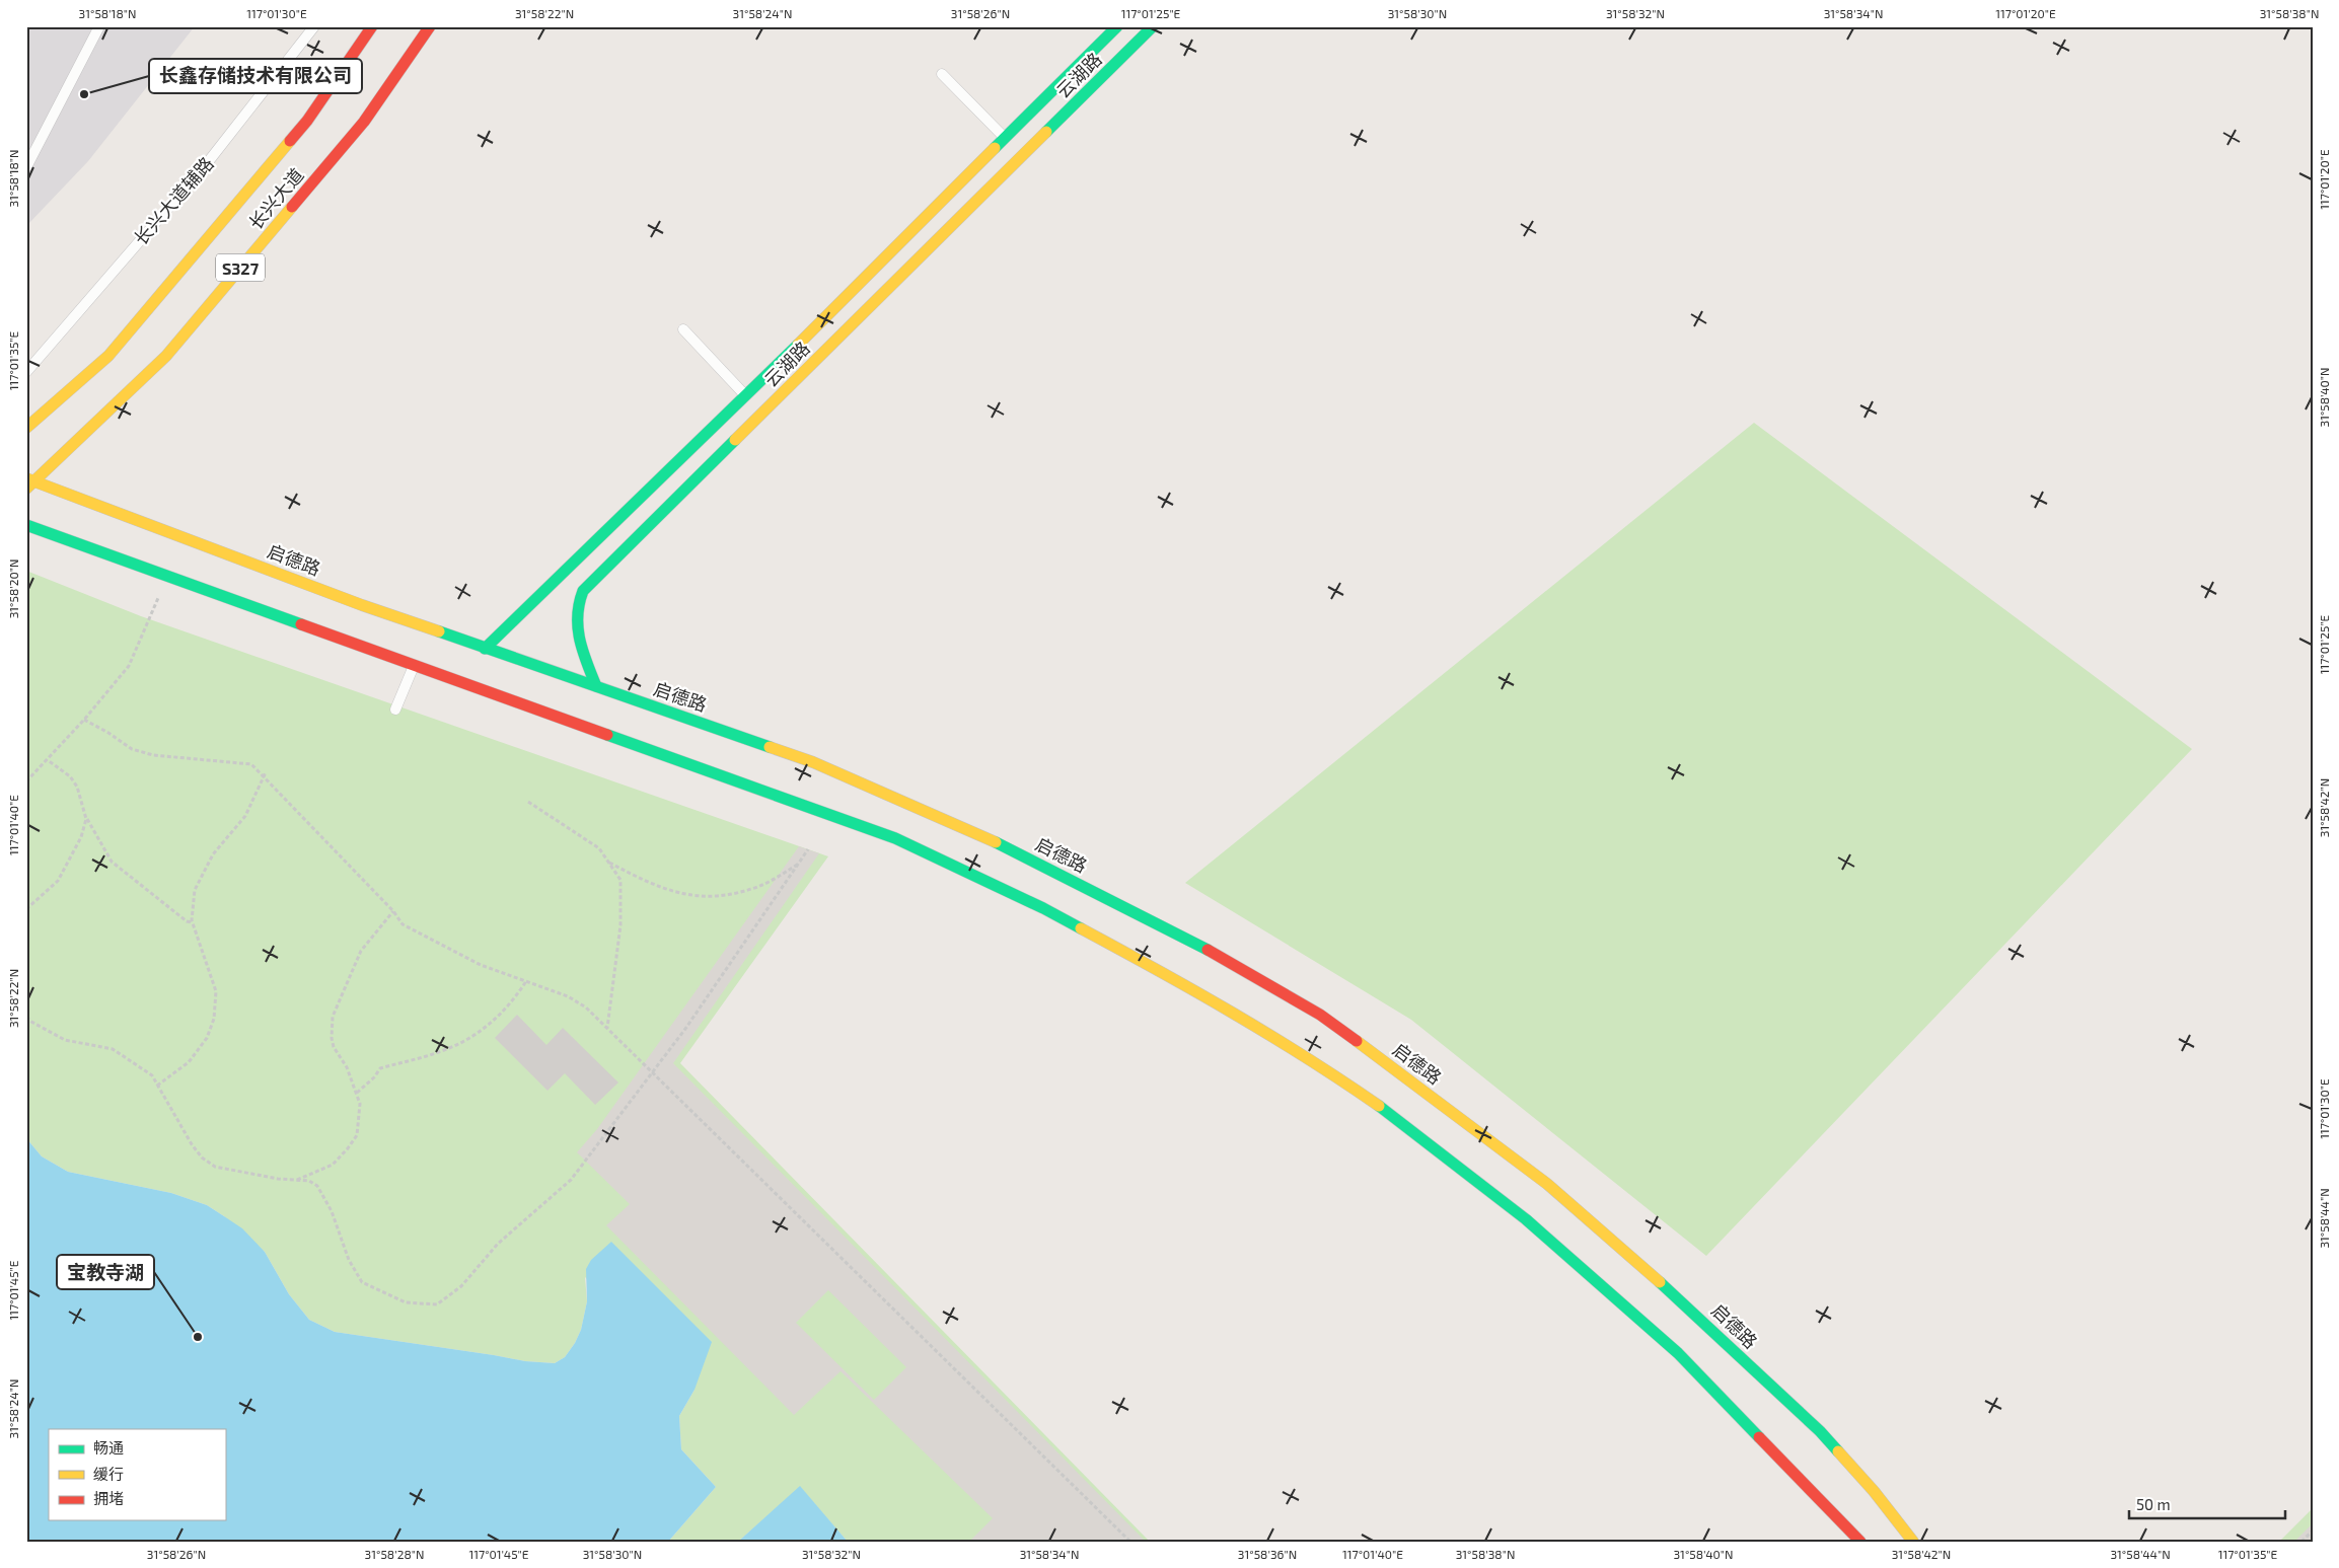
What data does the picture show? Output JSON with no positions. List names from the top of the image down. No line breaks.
{"streets":{"main road":["云湖路","长兴大道","S327","启德路"],"lane":["长兴大道辅路"]},"crossings":[["云湖路","启德路"],["长兴大道","启德路"]],"places":["长鑫存储技术有限公司","宝教寺湖"],"legend":["畅通","缓行","拥堵"],"scale_bar":"50 m","coordinates":["31°58'18\"N","117°01'30\"E","31°58'22\"N","31°58'24\"N","31°58'26\"N","117°01'25\"E","31°58'30\"N","31°58'32\"N","31°58'34\"N","117°01'20\"E","31°58'38\"N","117°01'35\"E","31°58'40\"N","31°58'20\"N","31°58'42\"N","117°01'40\"E","31°58'44\"N","117°01'45\"E","31°58'28\"N","31°58'36\"N"]}
